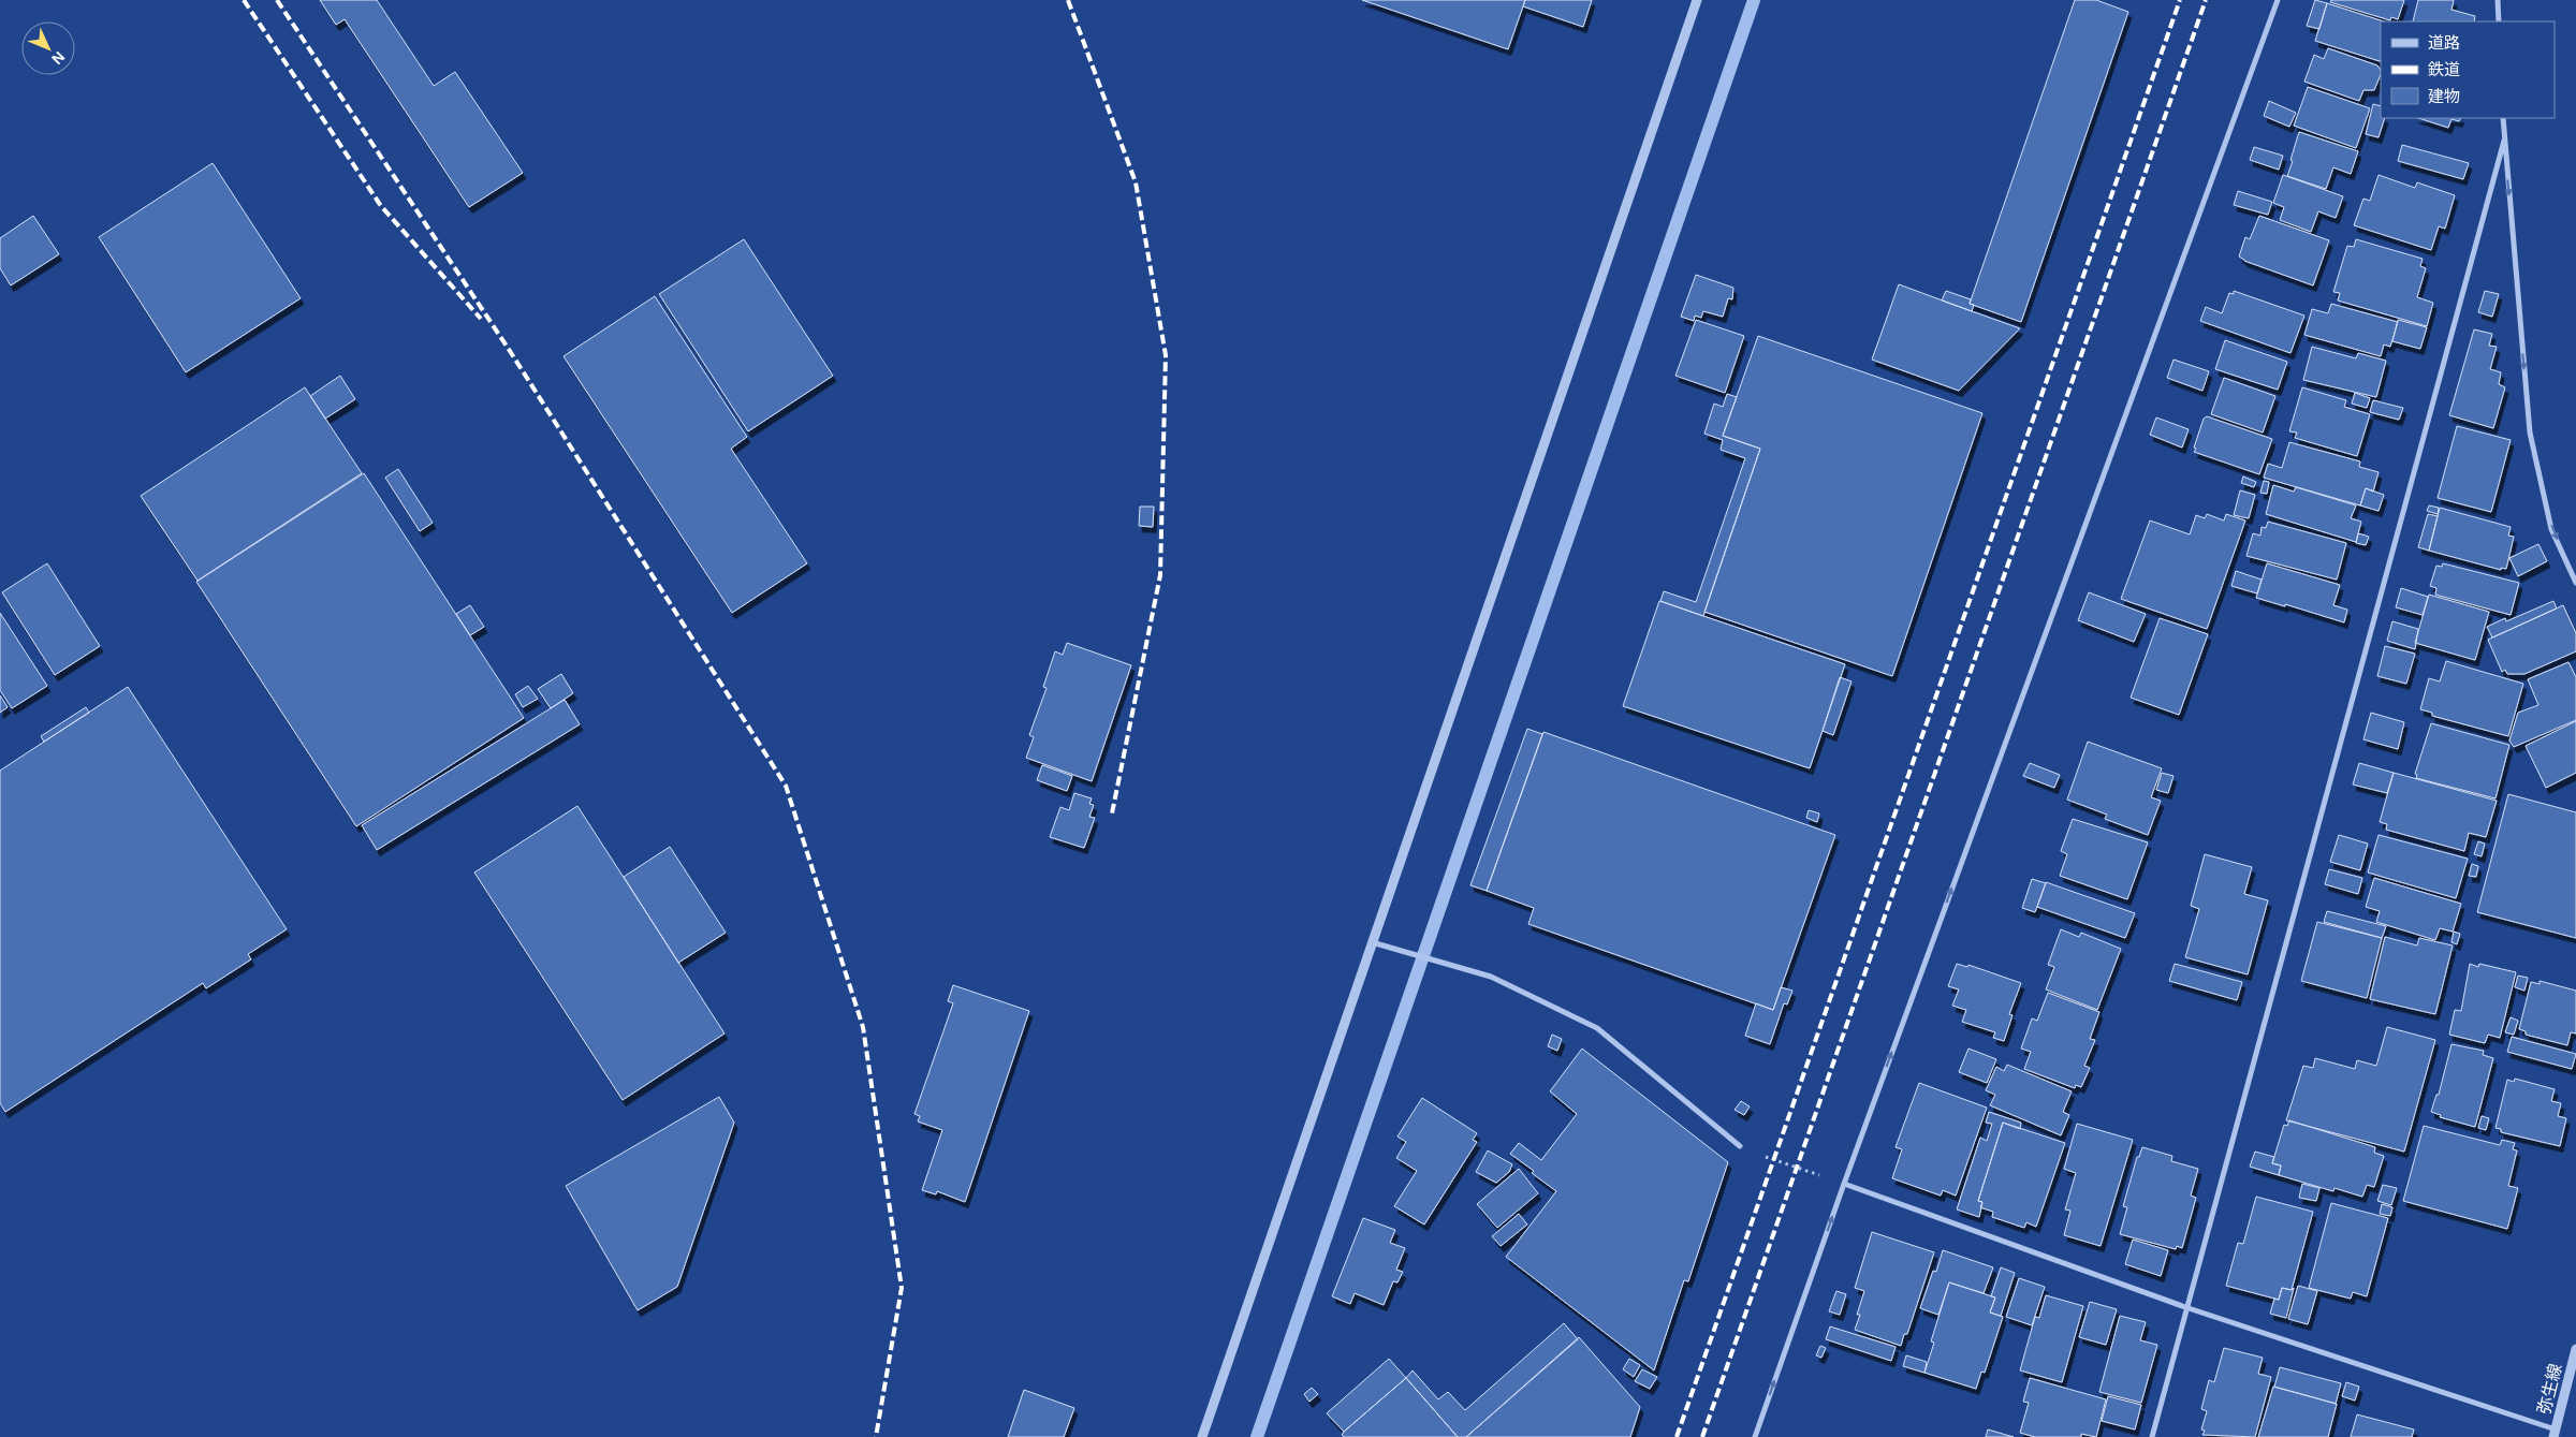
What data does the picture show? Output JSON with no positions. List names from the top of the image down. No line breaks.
{"streets":{"street":["弥生線"]},"legend":["道路","鉄道","建物"],"north":"bottom right"}
